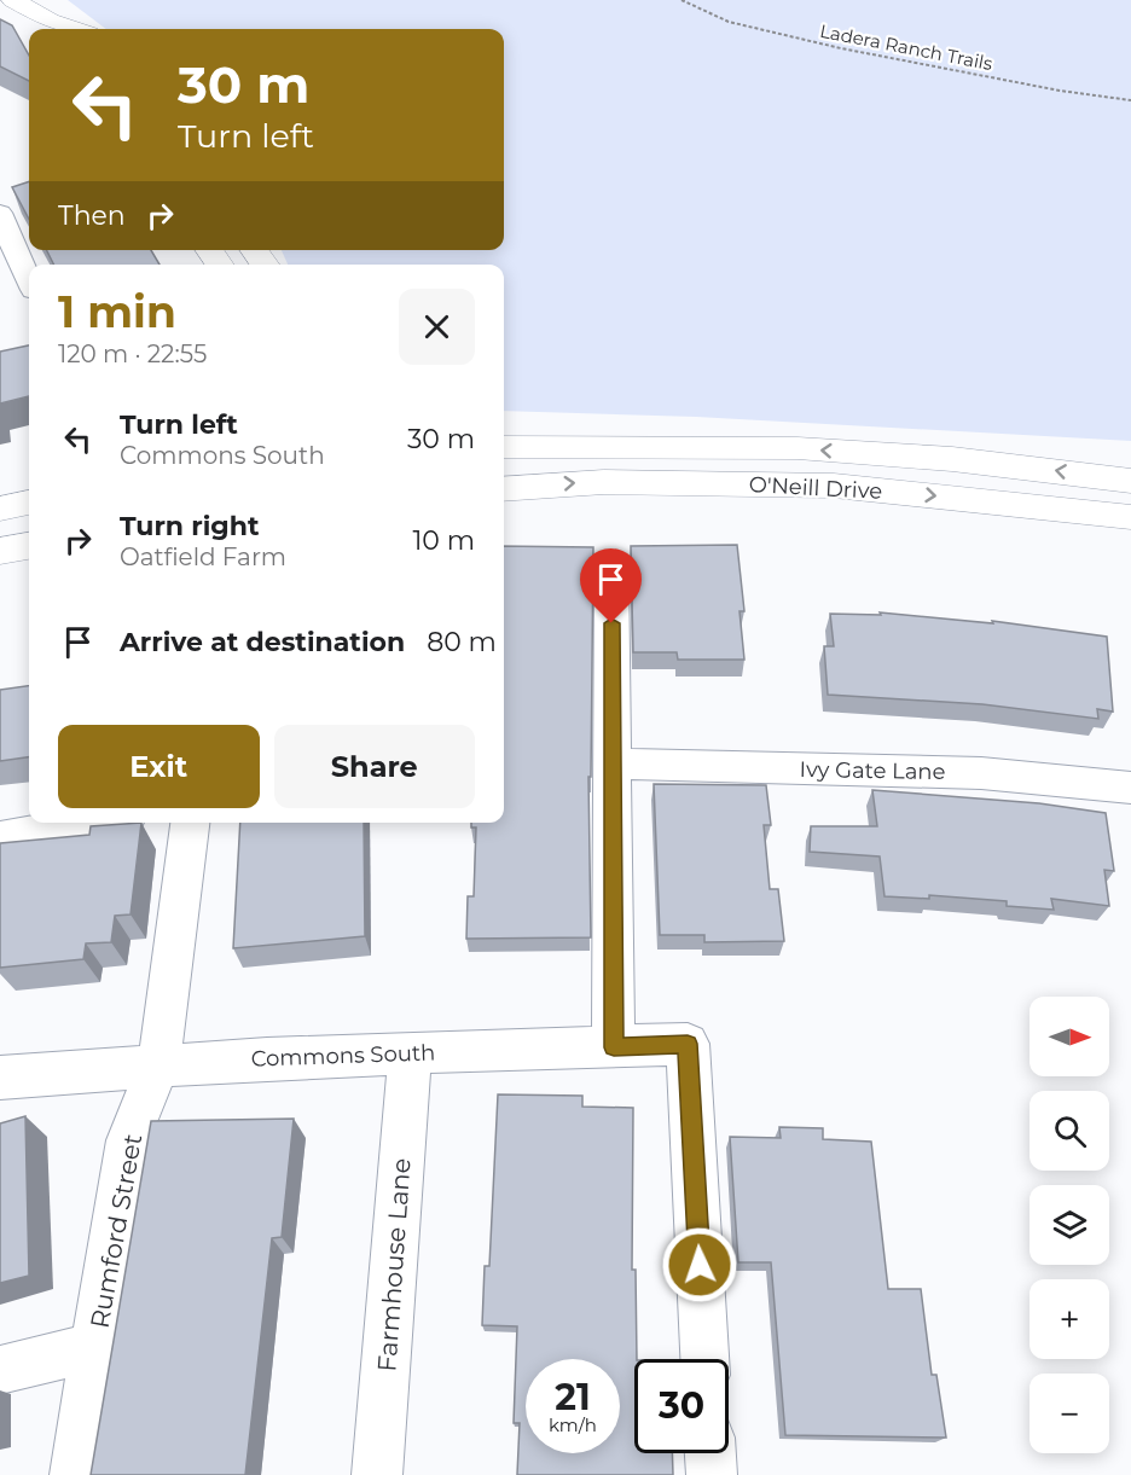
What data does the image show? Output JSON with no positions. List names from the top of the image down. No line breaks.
{"streets":{"main road":["O'Neill Drive"],"street":["Ivy Gate Lane","Commons South","Rumford Street","Farmhouse Lane"],"path":["Ladera Ranch Trails"]},"crossings":[["Commons South","Rumford Street"],["Commons South","Farmhouse Lane"]],"north":"right","page":{"turn":["30 m","Turn left"],"then":"Then","heading":["1 min","120 m · 22:55"],"list":[{"name":"Turn left","note":"Commons South","value":"30 m"},{"name":"Turn right","note":"Oatfield Farm","value":"10 m"},{"name":"Arrive at destination","value":"80 m"}],"buttons":["Exit","Share"],"map_buttons":["+","−"],"speed":"21 km/h","limit":"30"}}
